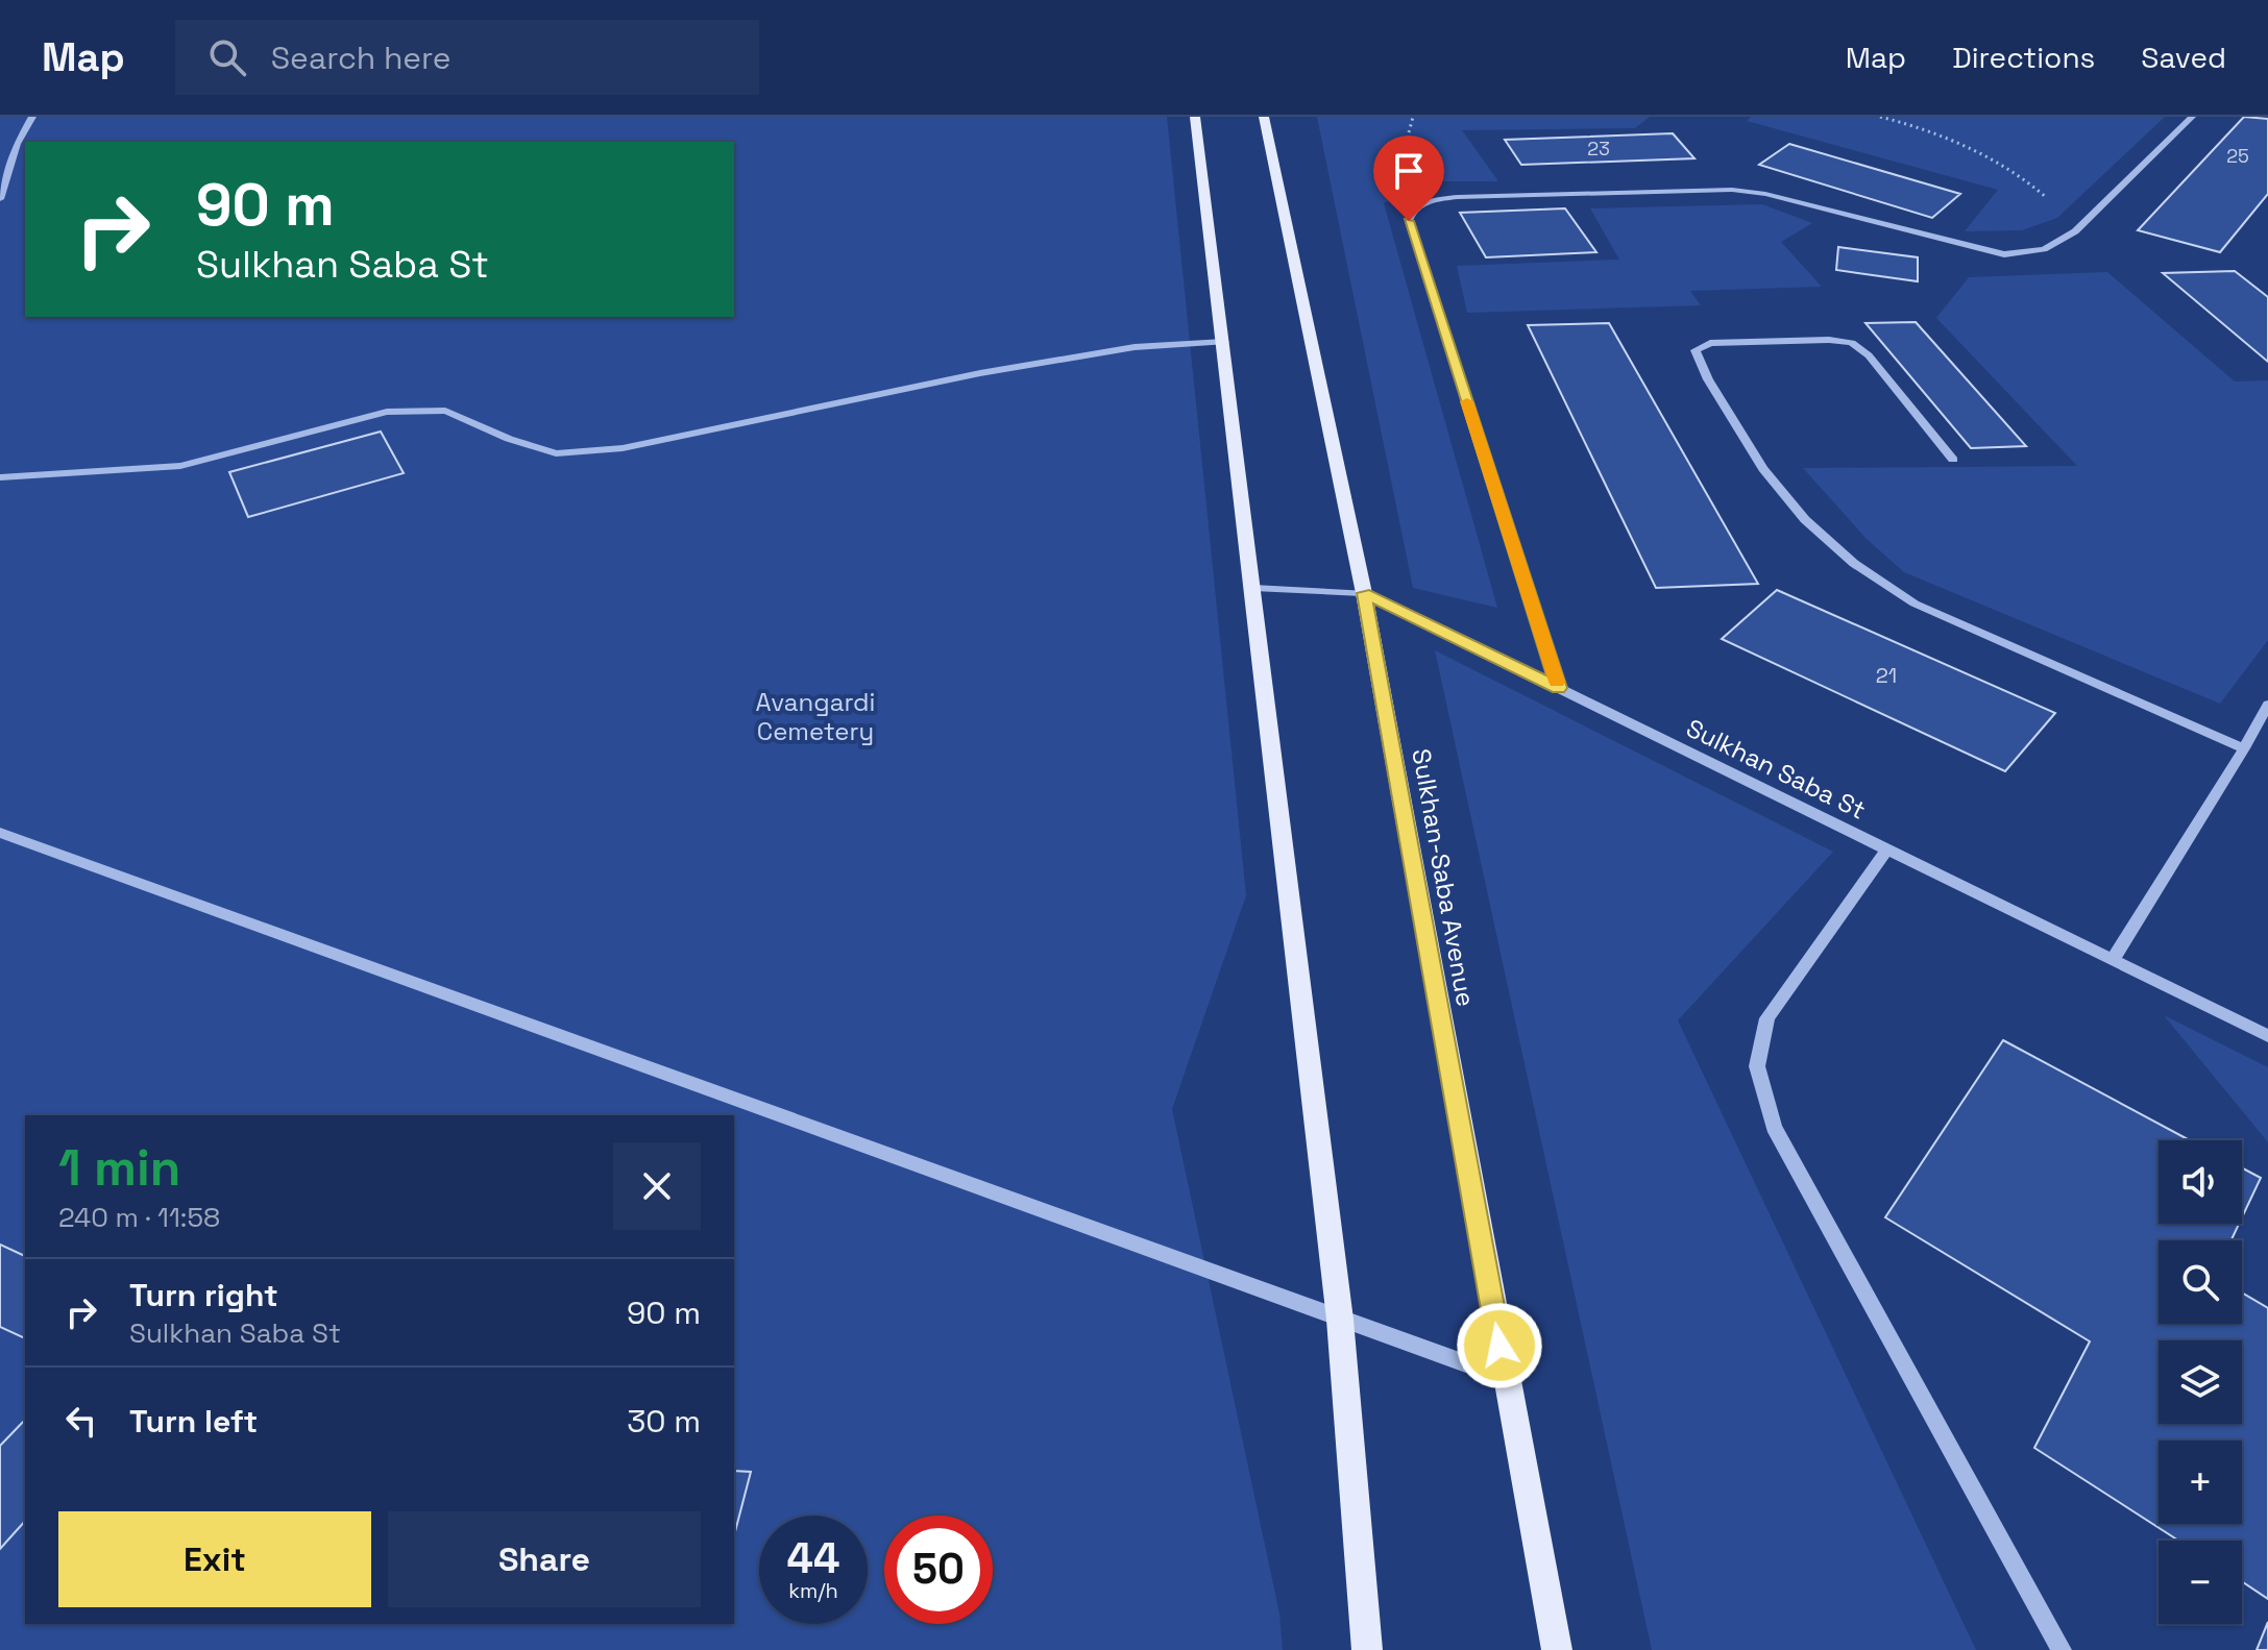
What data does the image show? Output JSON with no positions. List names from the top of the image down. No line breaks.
{"streets":{"main road":["Sulkhan-Saba Avenue"],"street":["Sulkhan Saba St"]},"crossings":[["Sulkhan Saba St","Sulkhan-Saba Avenue"]],"parks":["Avangardi Cemetery"],"house_numbers":["23","25","21"],"page":{"header":"Map","search":"Search here","nav":["Map","Directions","Saved"],"turn":["90 m","Sulkhan Saba St"],"heading":["1 min","240 m · 11:58"],"map_buttons":["+","−"],"list":[{"name":"Turn right","note":"Sulkhan Saba St","value":"90 m"},{"name":"Turn left","value":"30 m"}],"buttons":["Exit","Share"],"speed":"44 km/h","limit":"50"}}
